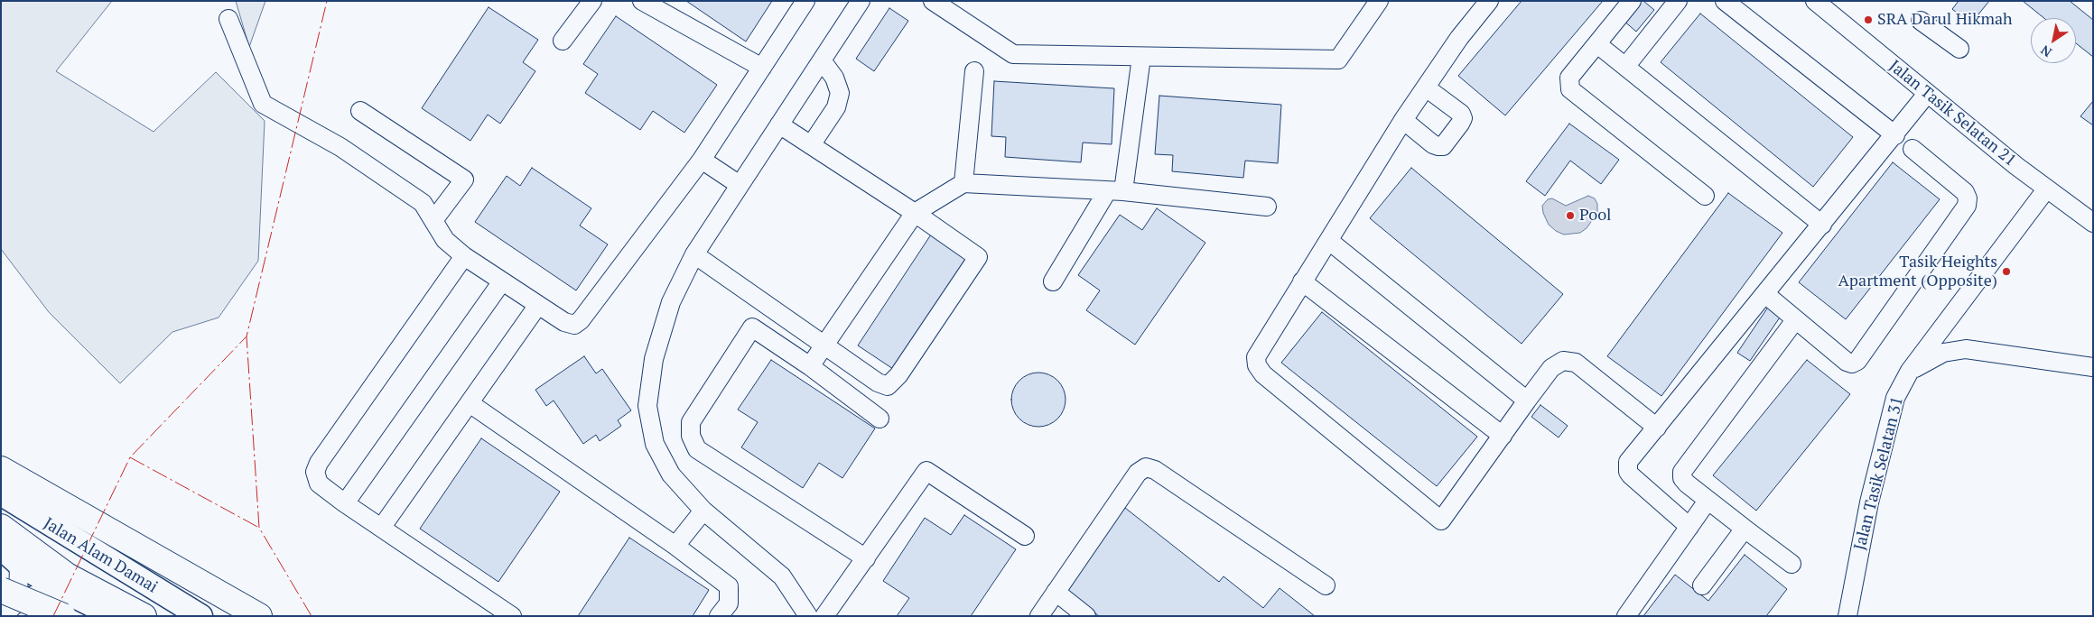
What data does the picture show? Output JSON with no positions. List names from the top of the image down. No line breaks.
{"streets":{"main road":["Jalan Alam Damai"],"street":["Jalan Tasik Selatan 21","Jalan Tasik Selatan 31"]},"crossings":[["Jalan Tasik Selatan 21","Jalan Tasik Selatan 31"]],"places":["SRA Darul Hikmah","Pool","Tasik Heights Apartment (Opposite)"],"north":"bottom left"}
